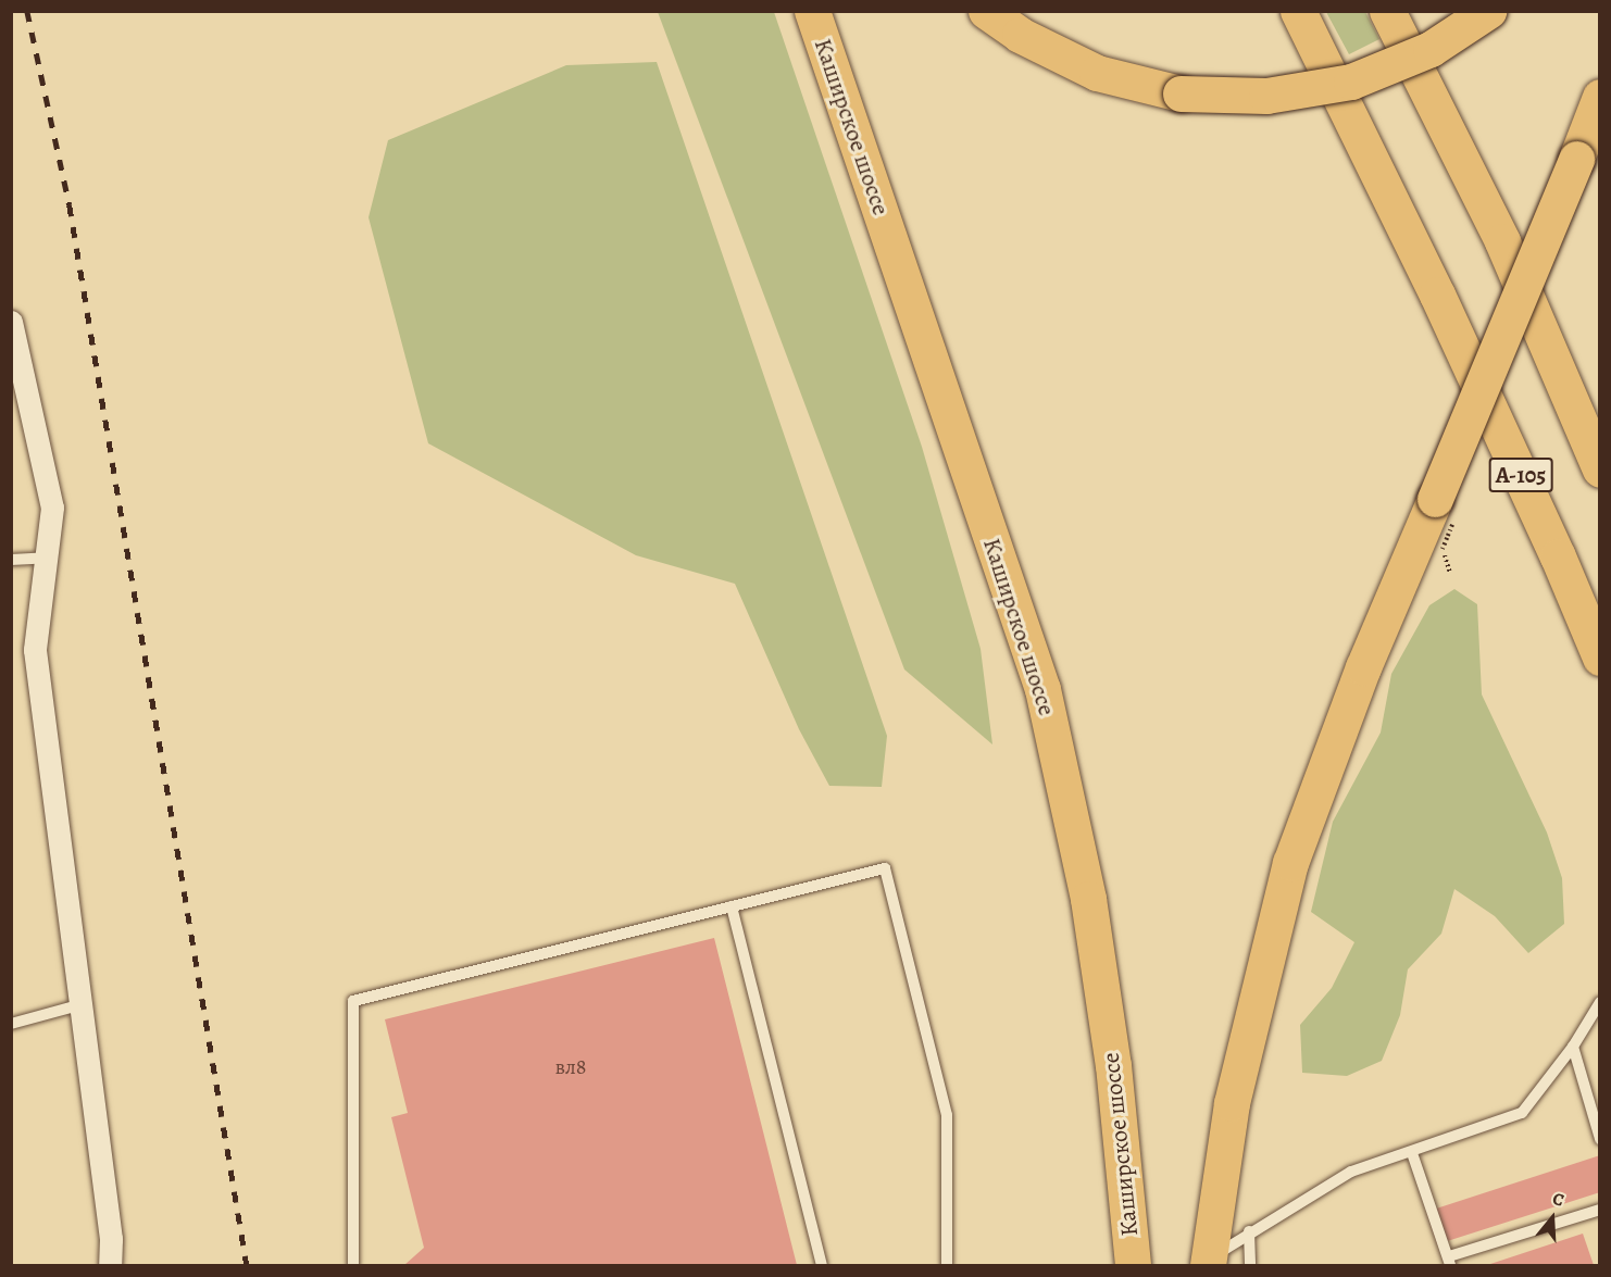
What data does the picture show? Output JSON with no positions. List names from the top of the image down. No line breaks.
{"streets":{"main road":["Каширское шоссе","А-105"]},"house_numbers":["вл8"],"north":"top"}
